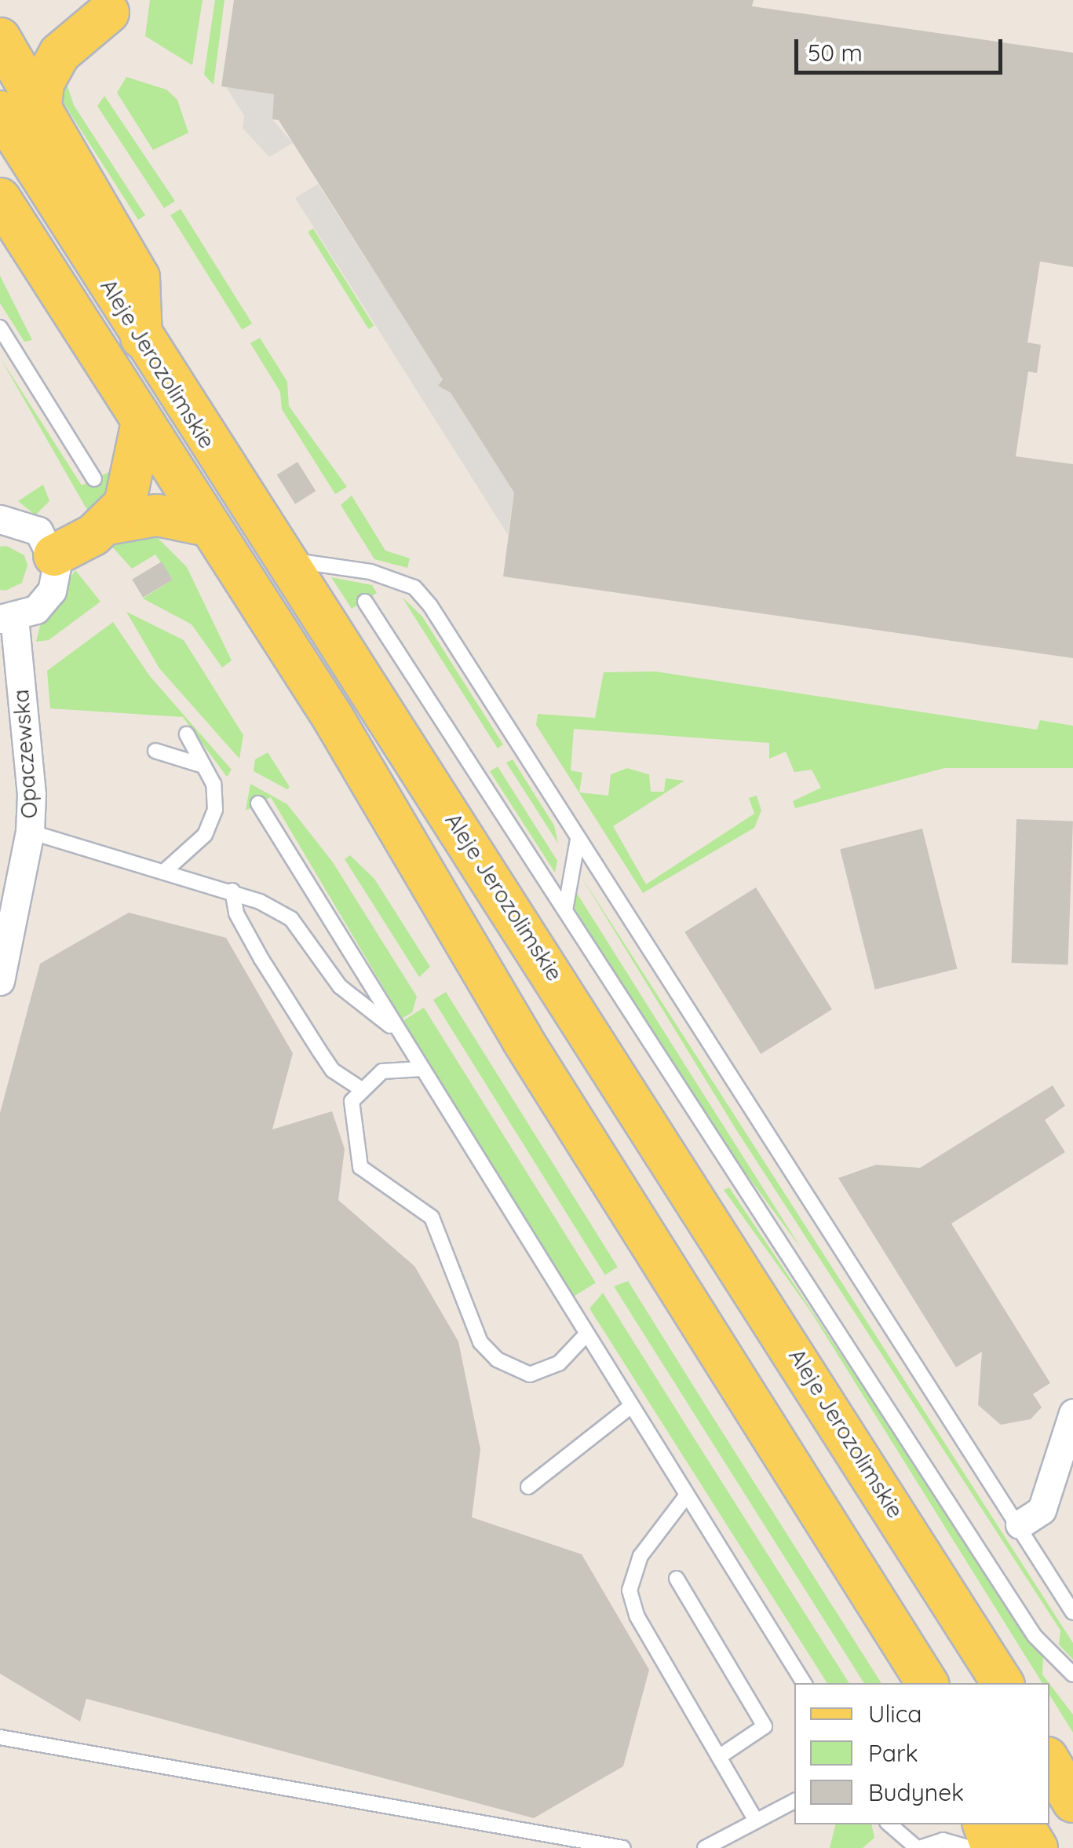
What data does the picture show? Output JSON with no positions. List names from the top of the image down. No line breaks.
{"streets":{"main road":["Aleje Jerozolimskie"],"street":["Opaczewska"]},"legend":["Ulica","Park","Budynek"],"scale_bar":"50 m"}
